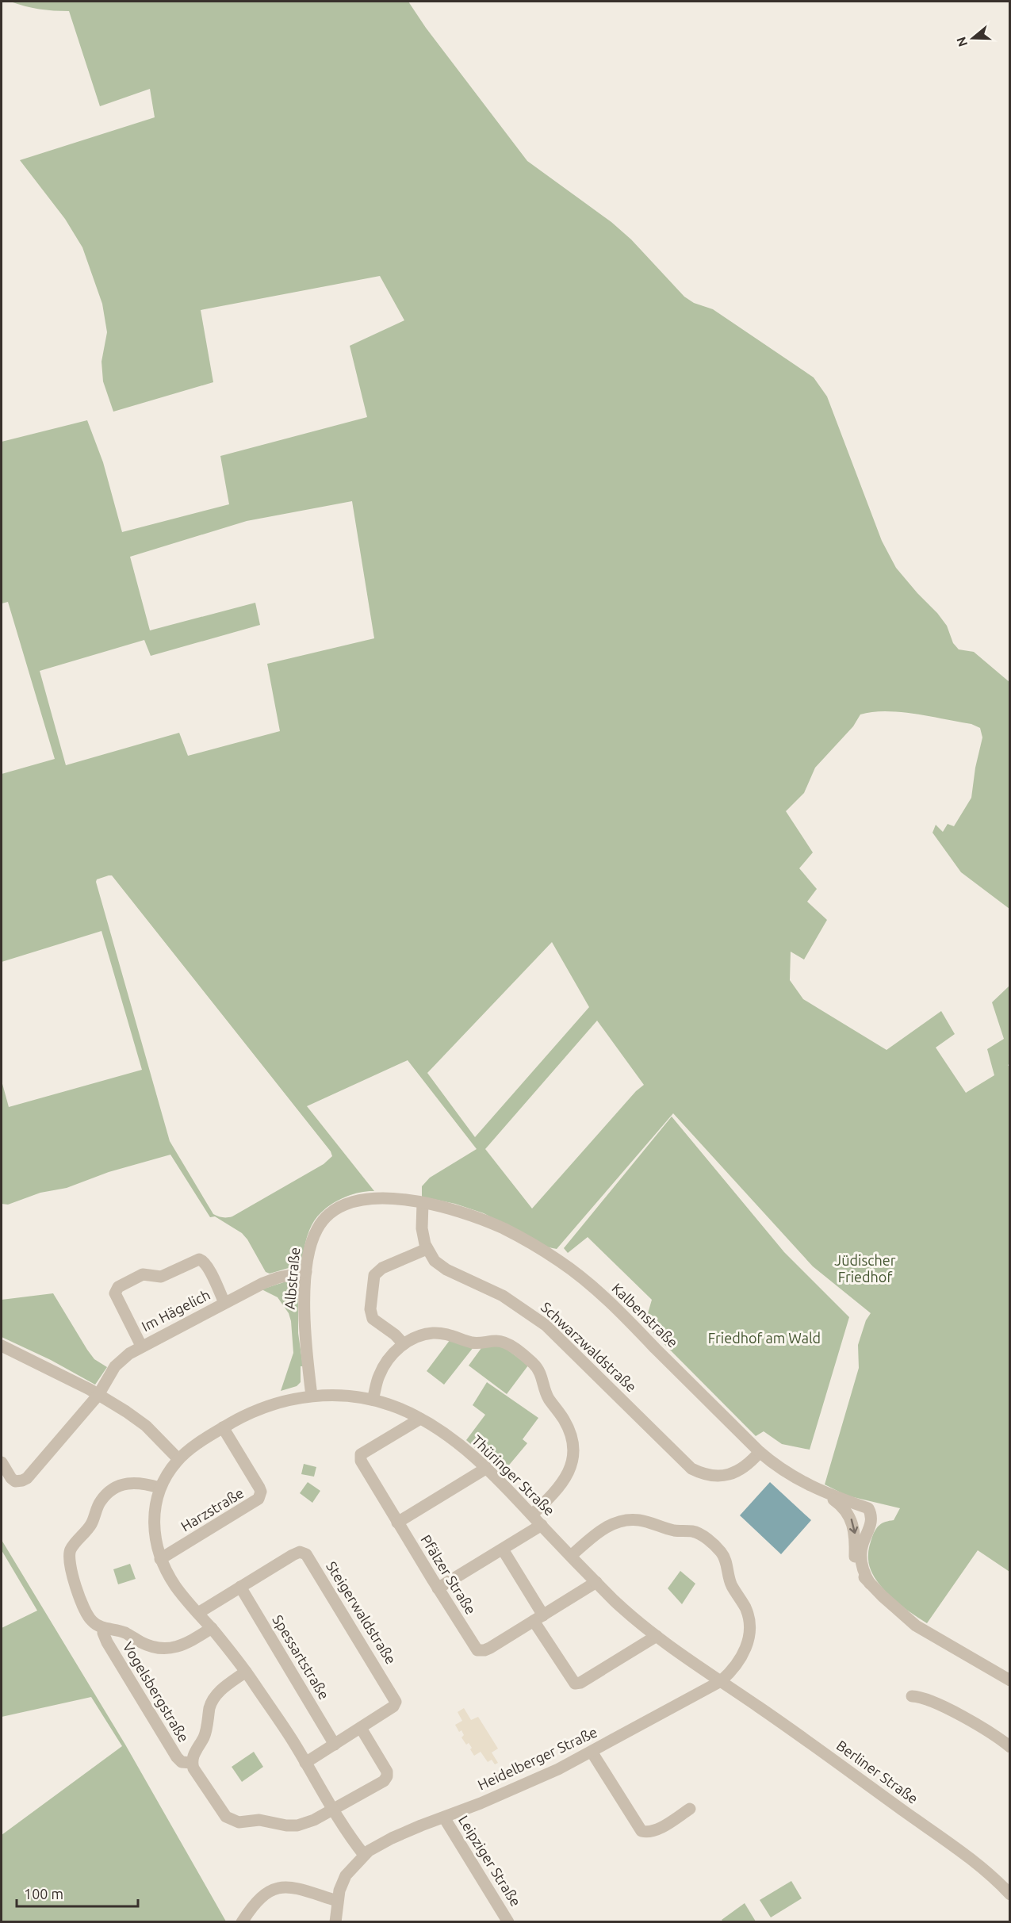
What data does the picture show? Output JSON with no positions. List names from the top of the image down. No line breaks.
{"streets":{"street":["Albstraße","Im Hägelich","Kalbenstraße","Schwarzwaldstraße","Thüringer Straße","Harzstraße","Pfälzer Straße","Steigerwaldstraße","Spessartstraße","Vogelsbergstraße","Heidelberger Straße","Berliner Straße","Leipziger Straße"]},"crossings":[["Albstraße","Im Hägelich"],["Albstraße","Kalbenstraße"],["Albstraße","Thüringer Straße"],["Kalbenstraße","Schwarzwaldstraße"],["Thüringer Straße","Harzstraße"],["Thüringer Straße","Pfälzer Straße"],["Thüringer Straße","Steigerwaldstraße"],["Thüringer Straße","Heidelberger Straße"],["Thüringer Straße","Berliner Straße"],["Steigerwaldstraße","Spessartstraße"],["Heidelberger Straße","Berliner Straße"],["Heidelberger Straße","Leipziger Straße"]],"parks":["Jüdischer Friedhof","Friedhof am Wald"],"scale_bar":"100 m","north":"left"}
